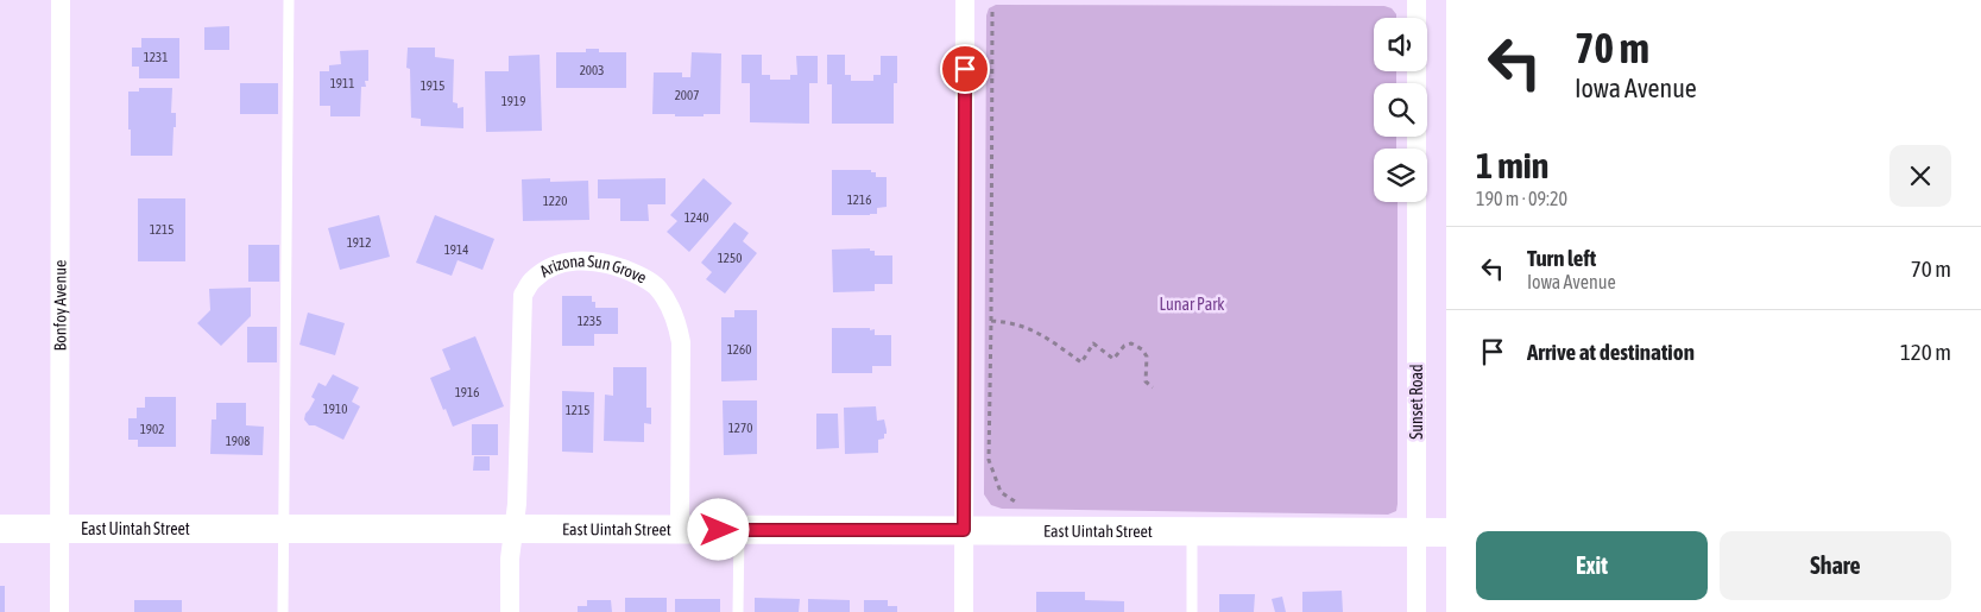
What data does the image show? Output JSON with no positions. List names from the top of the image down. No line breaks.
{"streets":{"main road":["East Uintah Street"],"street":["Arizona Sun Grove","Bonfoy Avenue","Sunset Road"]},"crossings":[["Arizona Sun Grove","East Uintah Street"],["Bonfoy Avenue","East Uintah Street"],["Sunset Road","East Uintah Street"]],"parks":["Lunar Park"],"house_numbers":["1231","2003","1911","1915","2007","1919","1216","1220","1240","1215","1912","1914","1250","1235","1260","1916","1910","1215","1270","1902","1908"],"page":{"turn":["70 m","Iowa Avenue"],"heading":["1 min","190 m · 09:20"],"list":[{"name":"Turn left","note":"Iowa Avenue","value":"70 m"},{"name":"Arrive at destination","value":"120 m"}],"buttons":["Exit","Share"]}}
